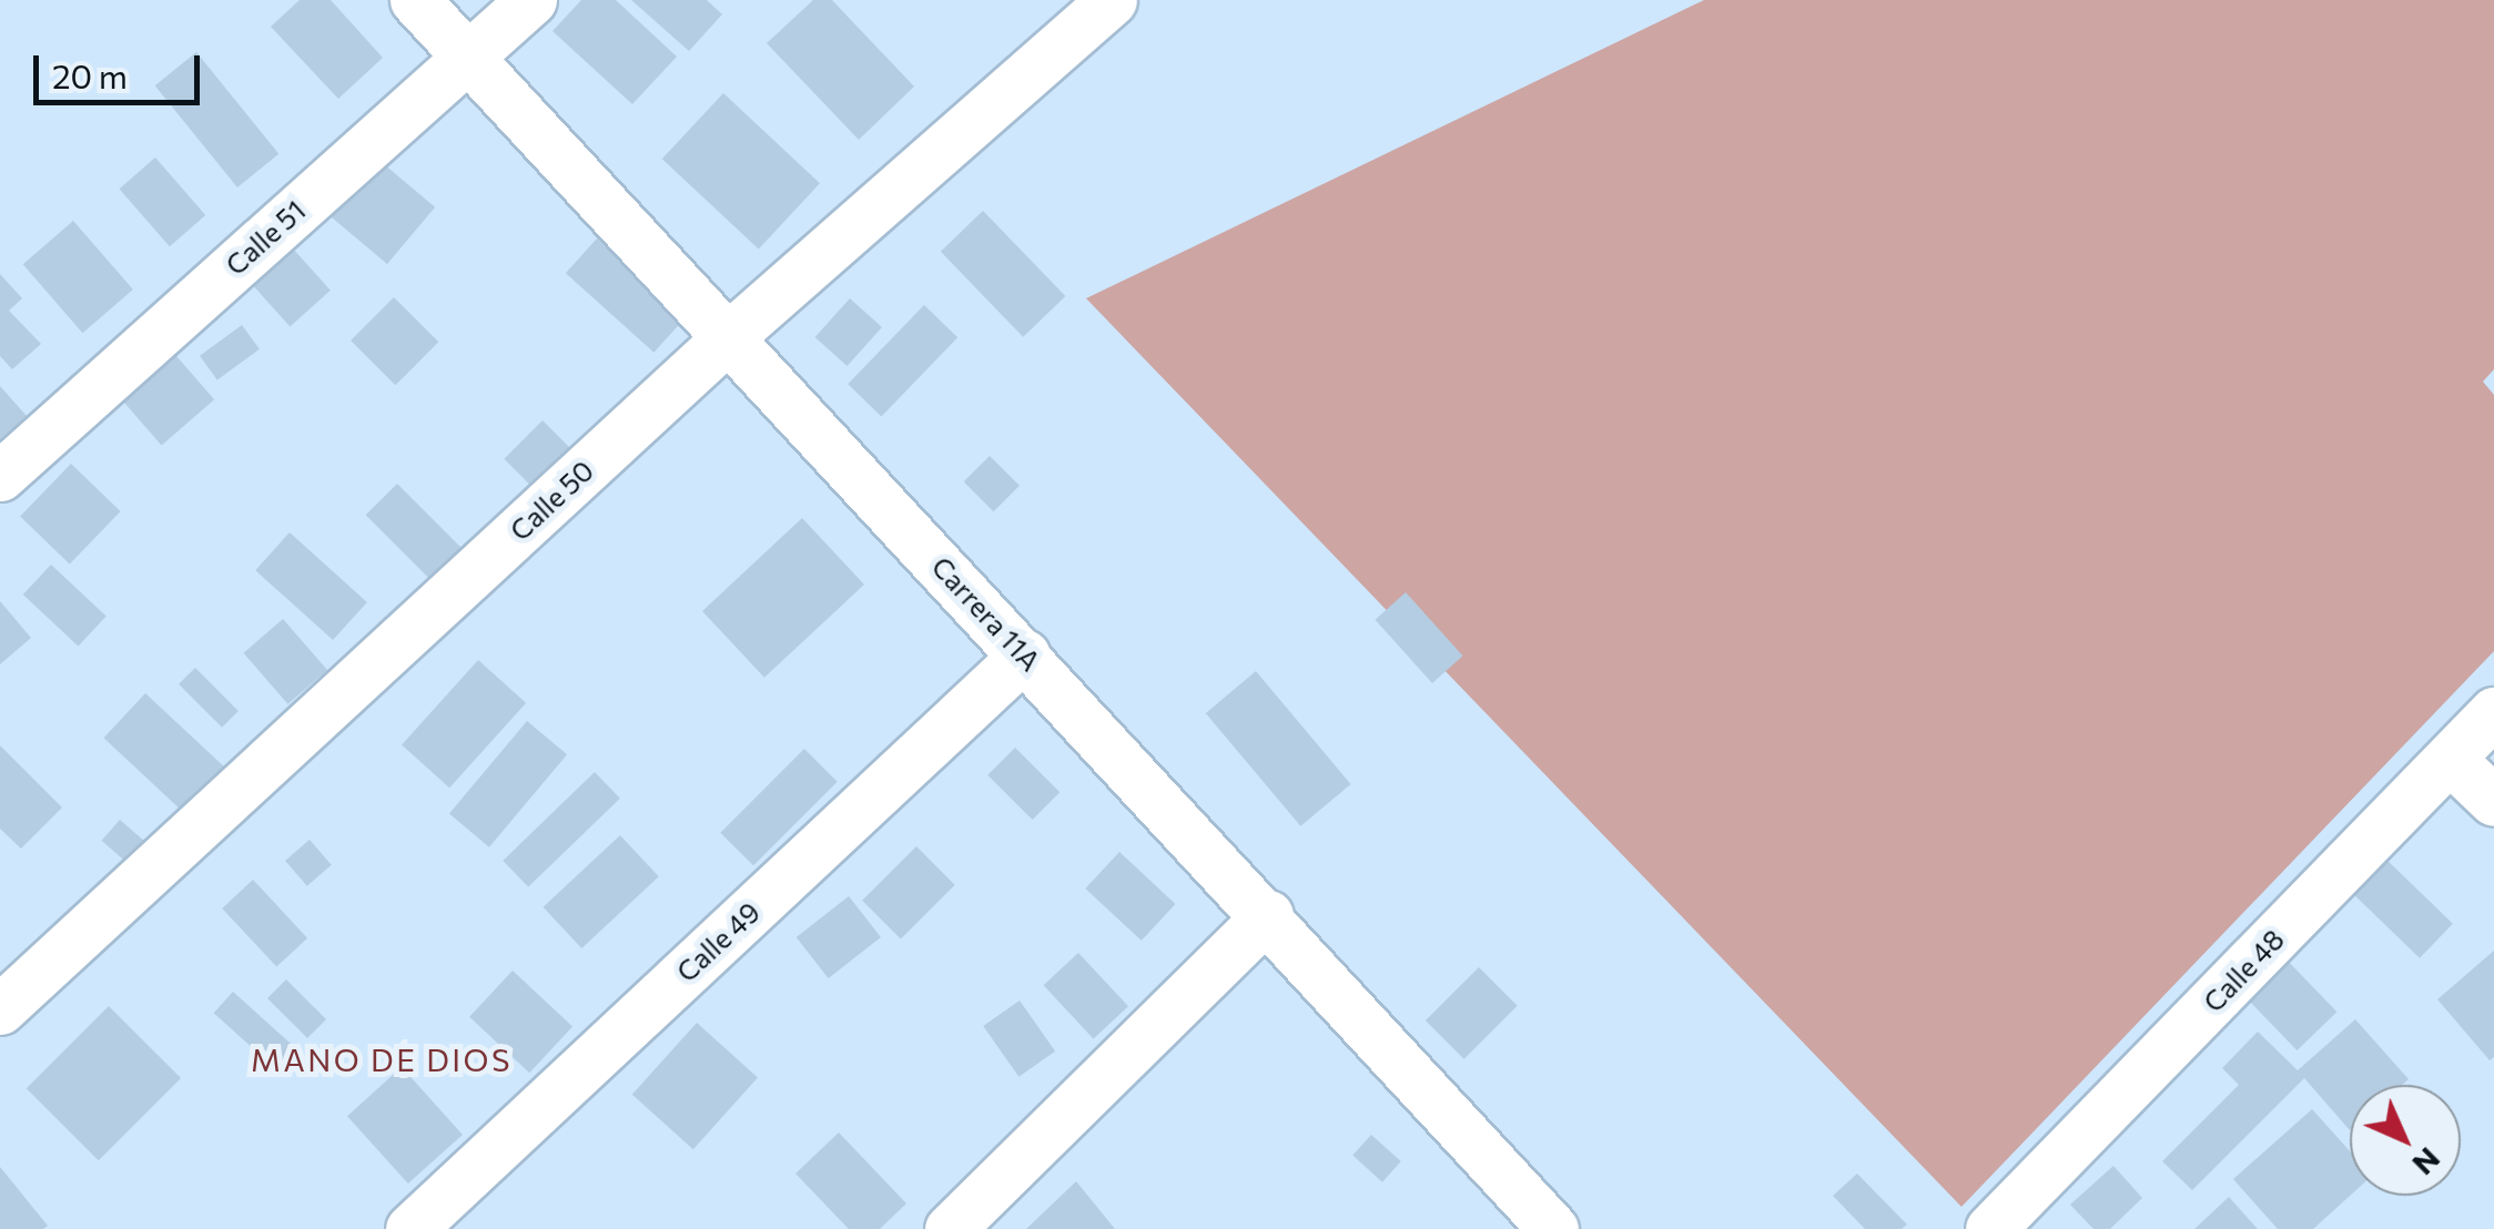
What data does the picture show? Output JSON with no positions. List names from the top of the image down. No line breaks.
{"streets":{"street":["Calle 51","Calle 50","Carrera 11A","Calle 49","Calle 48"]},"crossings":[["Calle 51","Carrera 11A"],["Calle 50","Carrera 11A"],["Carrera 11A","Calle 49"]],"districts":["MANO DE DIOS"],"scale_bar":"20 m","north":"bottom right"}
